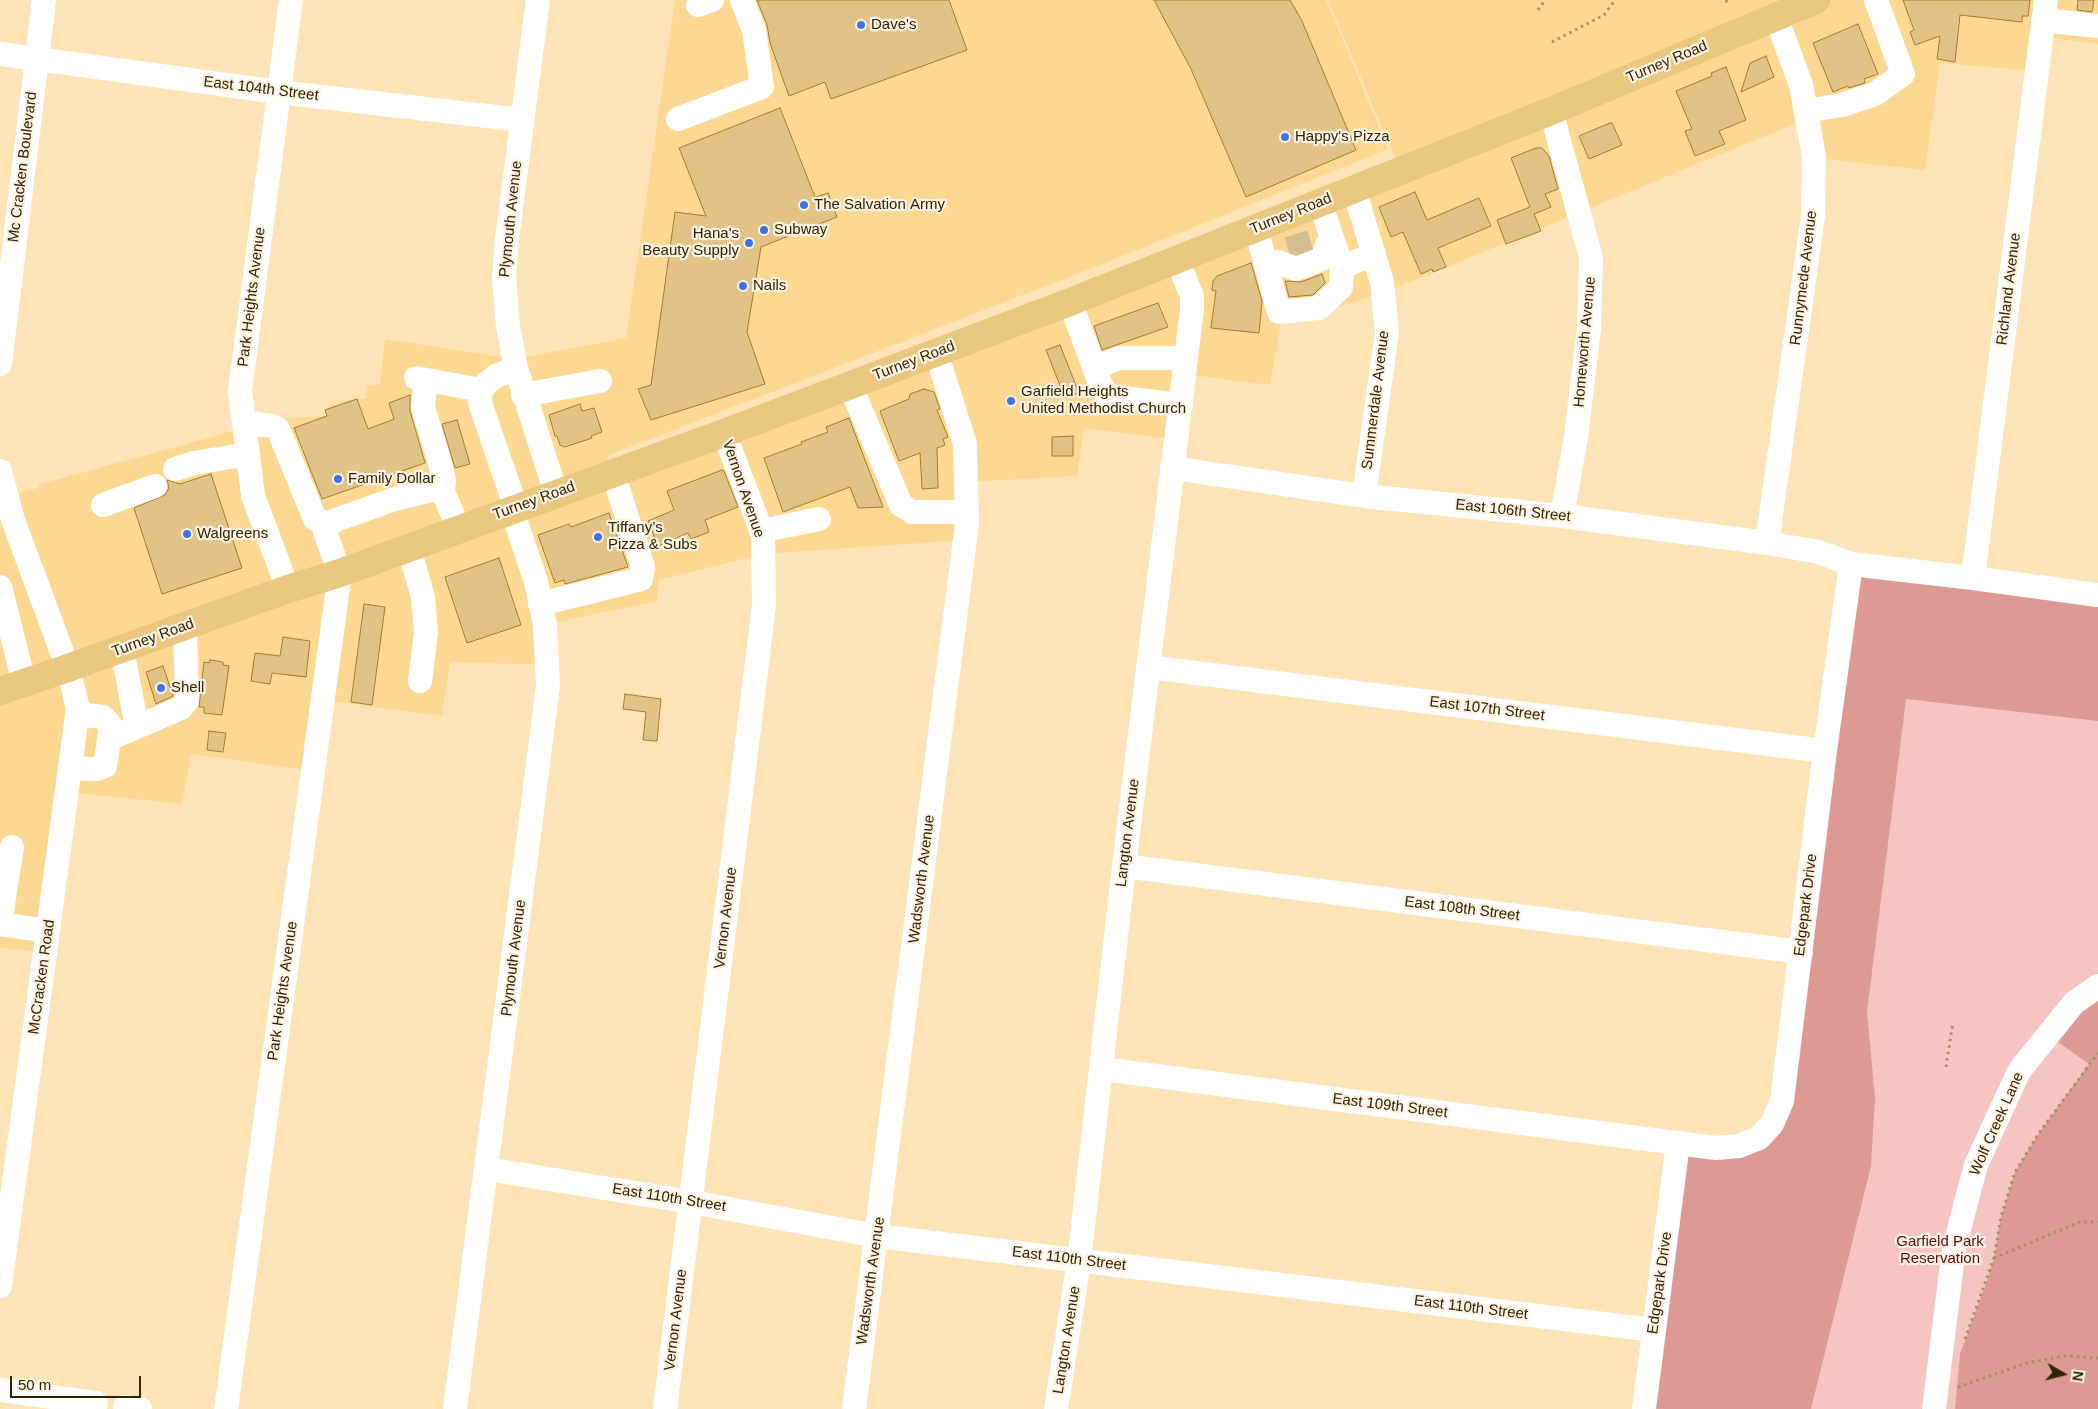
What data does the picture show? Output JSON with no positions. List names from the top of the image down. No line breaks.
{"streets":{"main road":["Turney Road"],"street":["East 104th Street","Mc Cracken Boulevard","Plymouth Avenue","Runnymede Avenue","Richland Avenue","Park Heights Avenue","Homeworth Avenue","Summerdale Avenue","Vernon Avenue","East 106th Street","East 107th Street","Langton Avenue","Wadsworth Avenue","Edgepark Drive","East 108th Street","McCracken Road","East 109th Street","Wolf Creek Lane","East 110th Street"]},"crossings":[["Turney Road","Plymouth Avenue"],["Turney Road","Runnymede Avenue"],["Turney Road","Park Heights Avenue"],["Turney Road","Homeworth Avenue"],["Turney Road","Summerdale Avenue"],["Turney Road","Vernon Avenue"],["Turney Road","Langton Avenue"],["Turney Road","Wadsworth Avenue"],["Turney Road","McCracken Road"],["East 104th Street","Mc Cracken Boulevard"],["East 104th Street","Plymouth Avenue"],["East 104th Street","Park Heights Avenue"],["Plymouth Avenue","East 110th Street"],["Runnymede Avenue","East 106th Street"],["Homeworth Avenue","East 106th Street"],["Summerdale Avenue","East 106th Street"],["Vernon Avenue","East 110th Street"],["East 106th Street","Langton Avenue"],["East 106th Street","Edgepark Drive"],["East 107th Street","Langton Avenue"],["East 107th Street","Edgepark Drive"],["Langton Avenue","East 108th Street"],["Langton Avenue","East 109th Street"],["Langton Avenue","East 110th Street"],["Wadsworth Avenue","East 110th Street"],["Edgepark Drive","East 108th Street"],["Edgepark Drive","East 109th Street"],["Edgepark Drive","East 110th Street"]],"parks":["Garfield Park Reservation"],"places":["Dave's","Happy's Pizza","The Salvation Army","Subway","Hana's Beauty Supply","Nails","Garfield Heights United Methodist Church","Family Dollar","Walgreens","Tiffany’s Pizza & Subs","Shell"],"scale_bar":"50 m","north":"right"}
